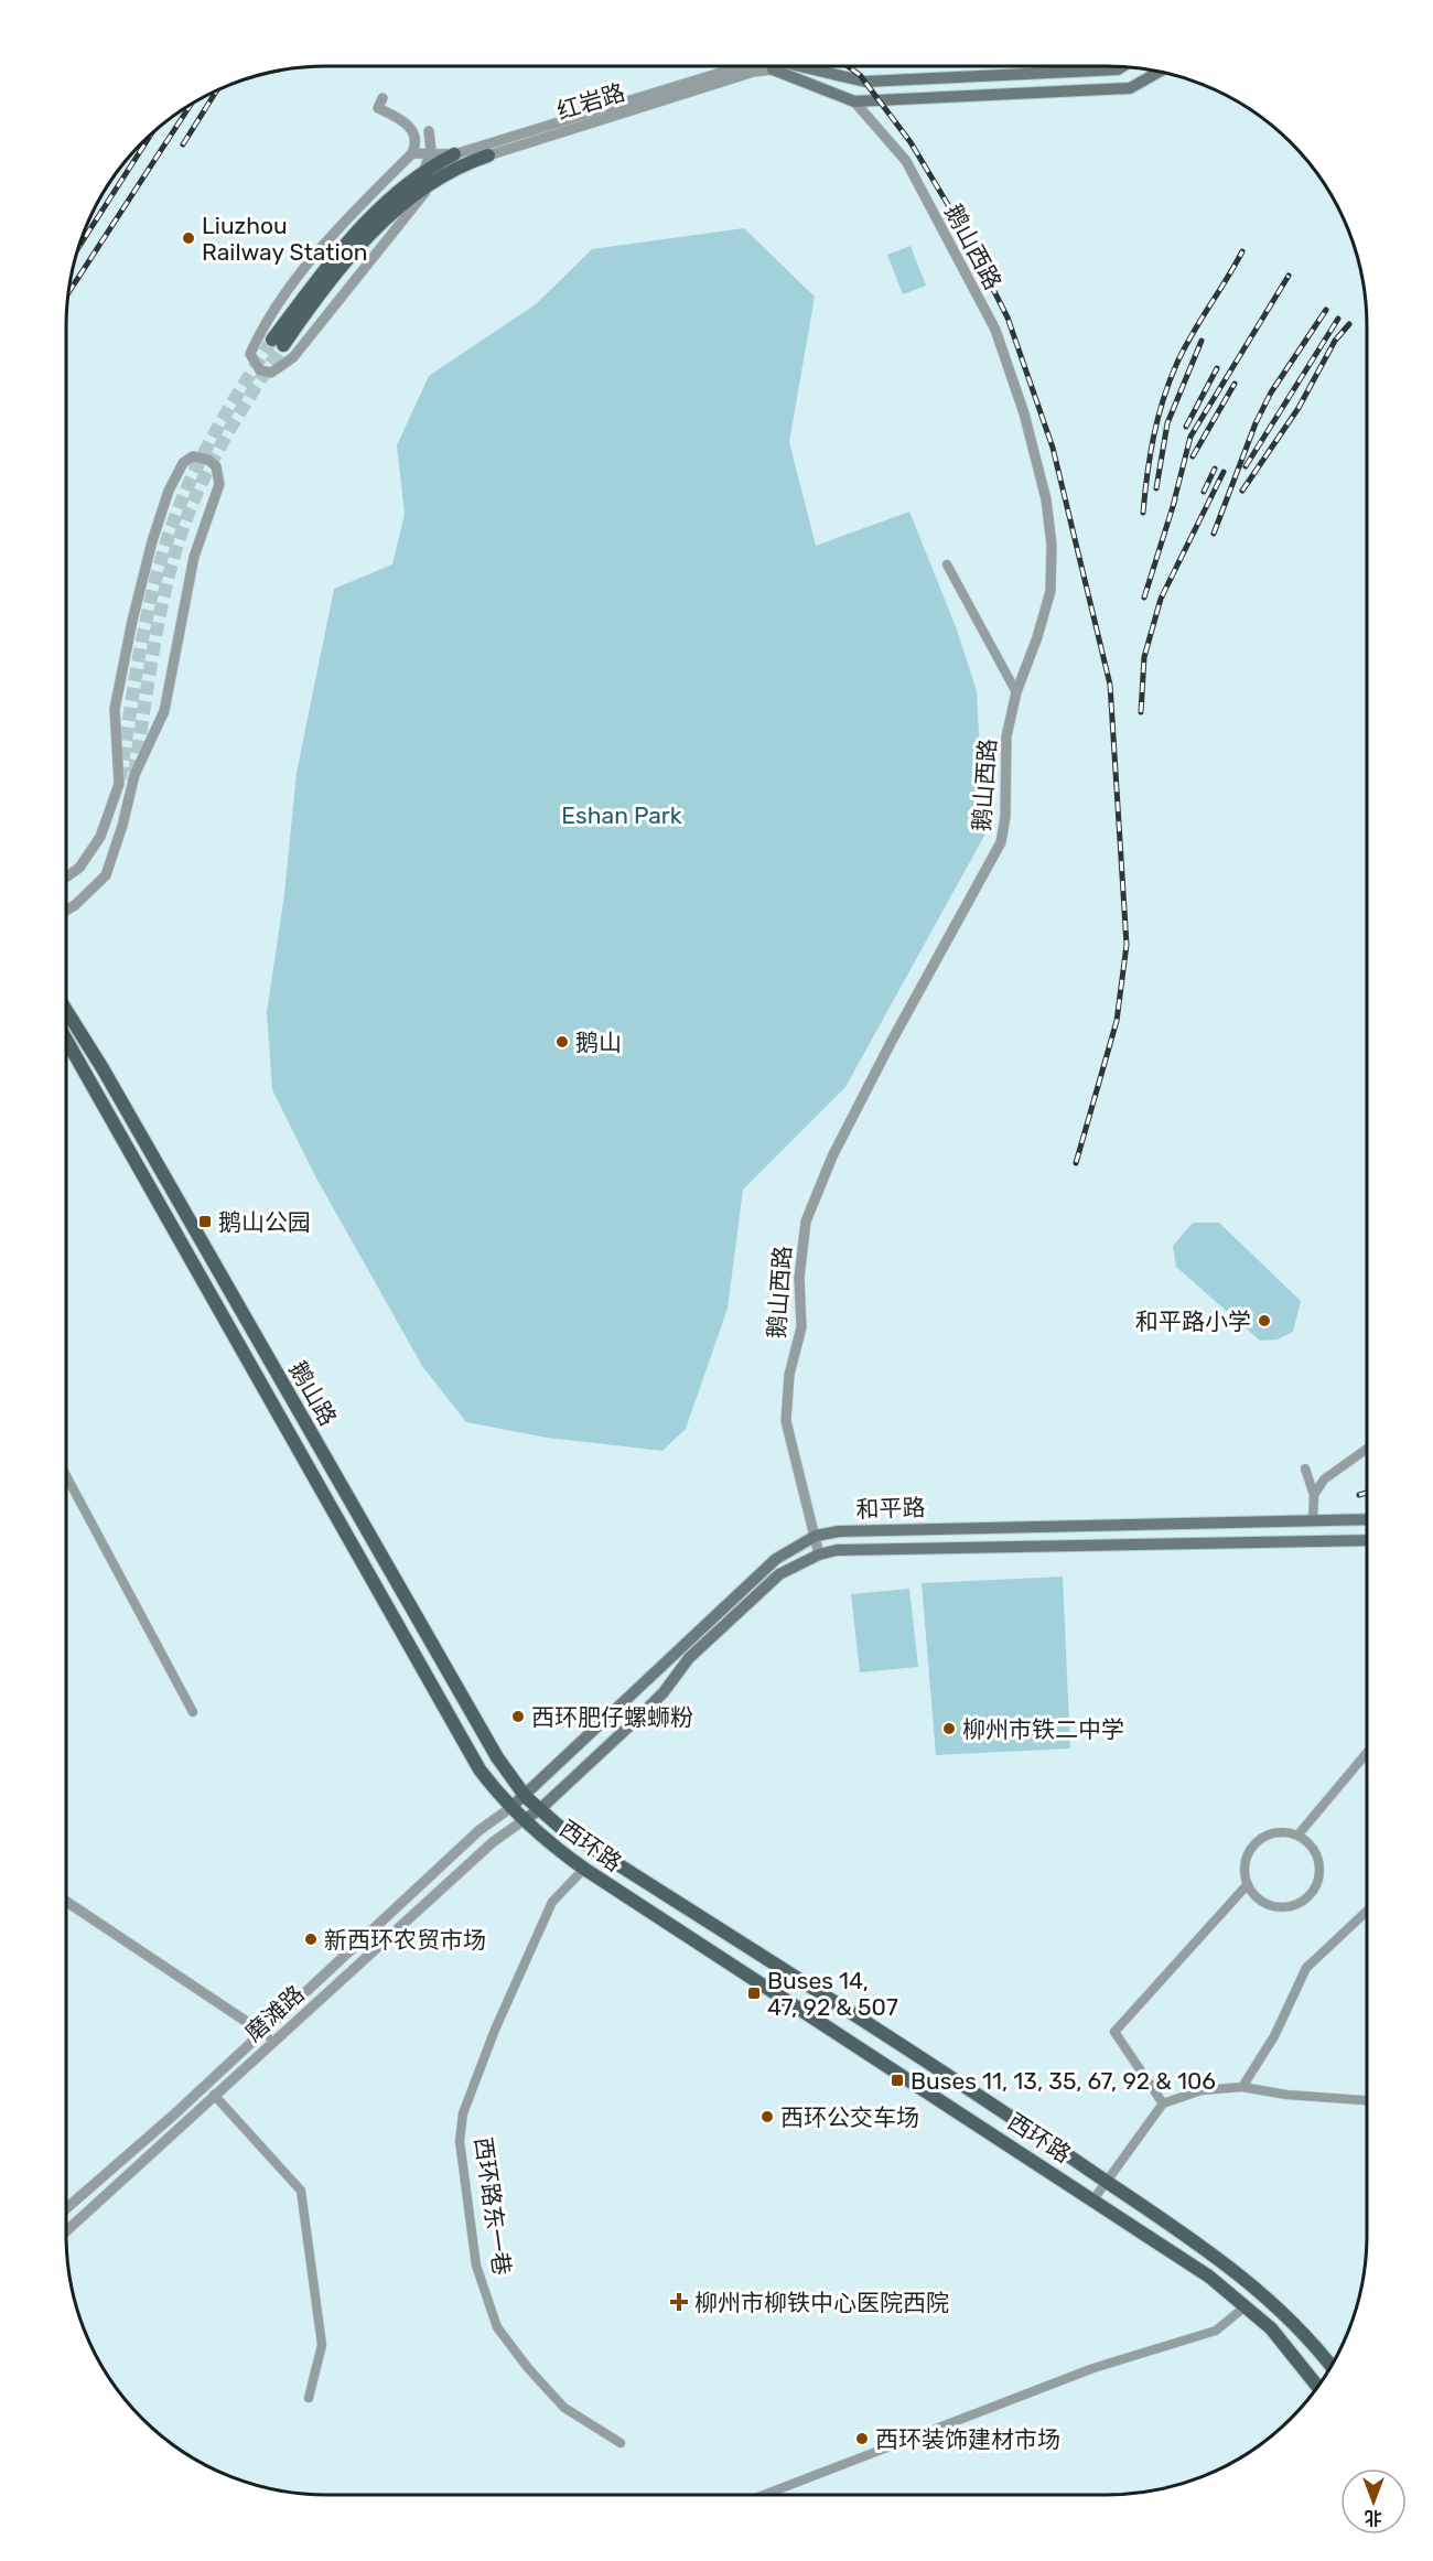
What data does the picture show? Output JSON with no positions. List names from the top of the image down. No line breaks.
{"streets":{"main road":["红岩路","鹅山路","和平路","西环路"],"street":["鹅山西路","磨滩路","西环路东一巷"]},"crossings":[["鹅山西路","和平路"],["鹅山路","和平路"],["鹅山路","西环路"],["鹅山路","磨滩路"],["和平路","西环路"],["和平路","磨滩路"],["西环路","磨滩路"],["西环路","西环路东一巷"]],"parks":["Eshan Park"],"places":{"other":["Liuzhou Railway Station","鹅山","和平路小学","西环肥仔螺蛳粉","柳州市铁二中学","新西环农贸市场","西环公交车场","西环装饰建材市场"],"transit":["鹅山公园","Buses 14, 47, 92 & 507","Buses 11, 13, 35, 67, 92 & 106"],"health":["柳州市柳铁中心医院西院"]},"north":"bottom"}
